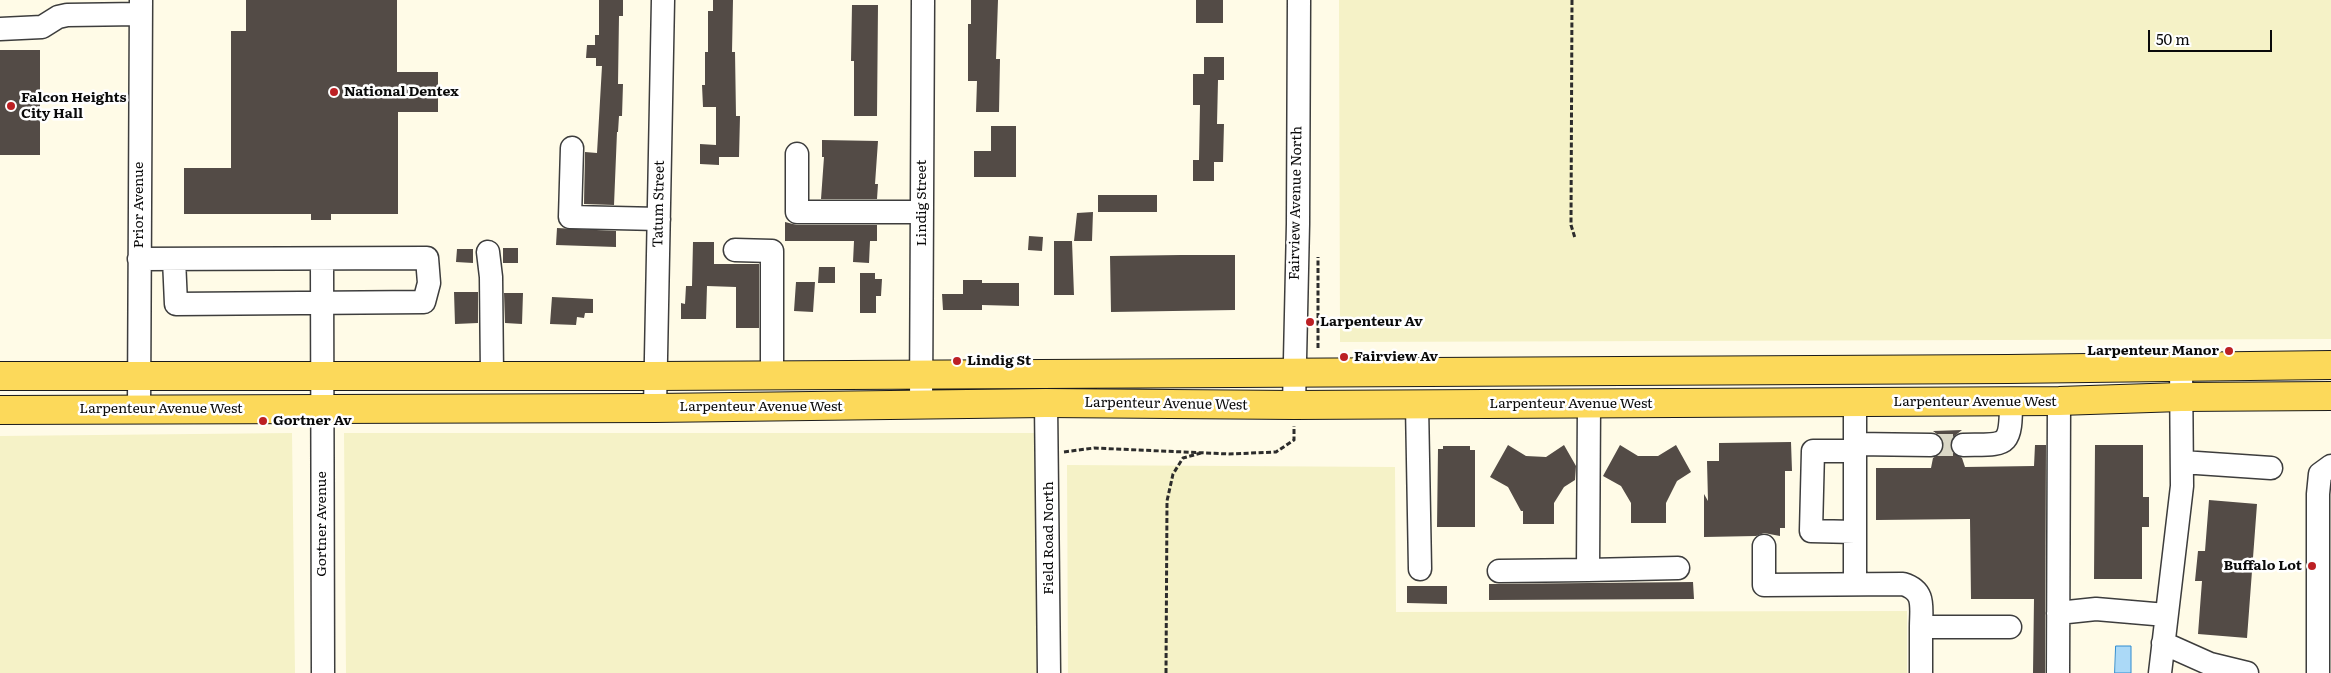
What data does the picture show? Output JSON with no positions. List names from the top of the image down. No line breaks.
{"streets":{"main road":["Larpenteur Avenue West"],"street":["Lindig Street","Fairview Avenue North","Tatum Street","Prior Avenue","Gortner Avenue","Field Road North"]},"crossings":[["Lindig Street","Larpenteur Avenue West"],["Fairview Avenue North","Larpenteur Avenue West"],["Tatum Street","Larpenteur Avenue West"],["Prior Avenue","Larpenteur Avenue West"],["Larpenteur Avenue West","Gortner Avenue"],["Larpenteur Avenue West","Field Road North"]],"places":["National Dentex","Falcon Heights City Hall","Larpenteur Av","Larpenteur Manor","Fairview Av","Lindig St","Gortner Av","Buffalo Lot"],"scale_bar":"50 m"}
